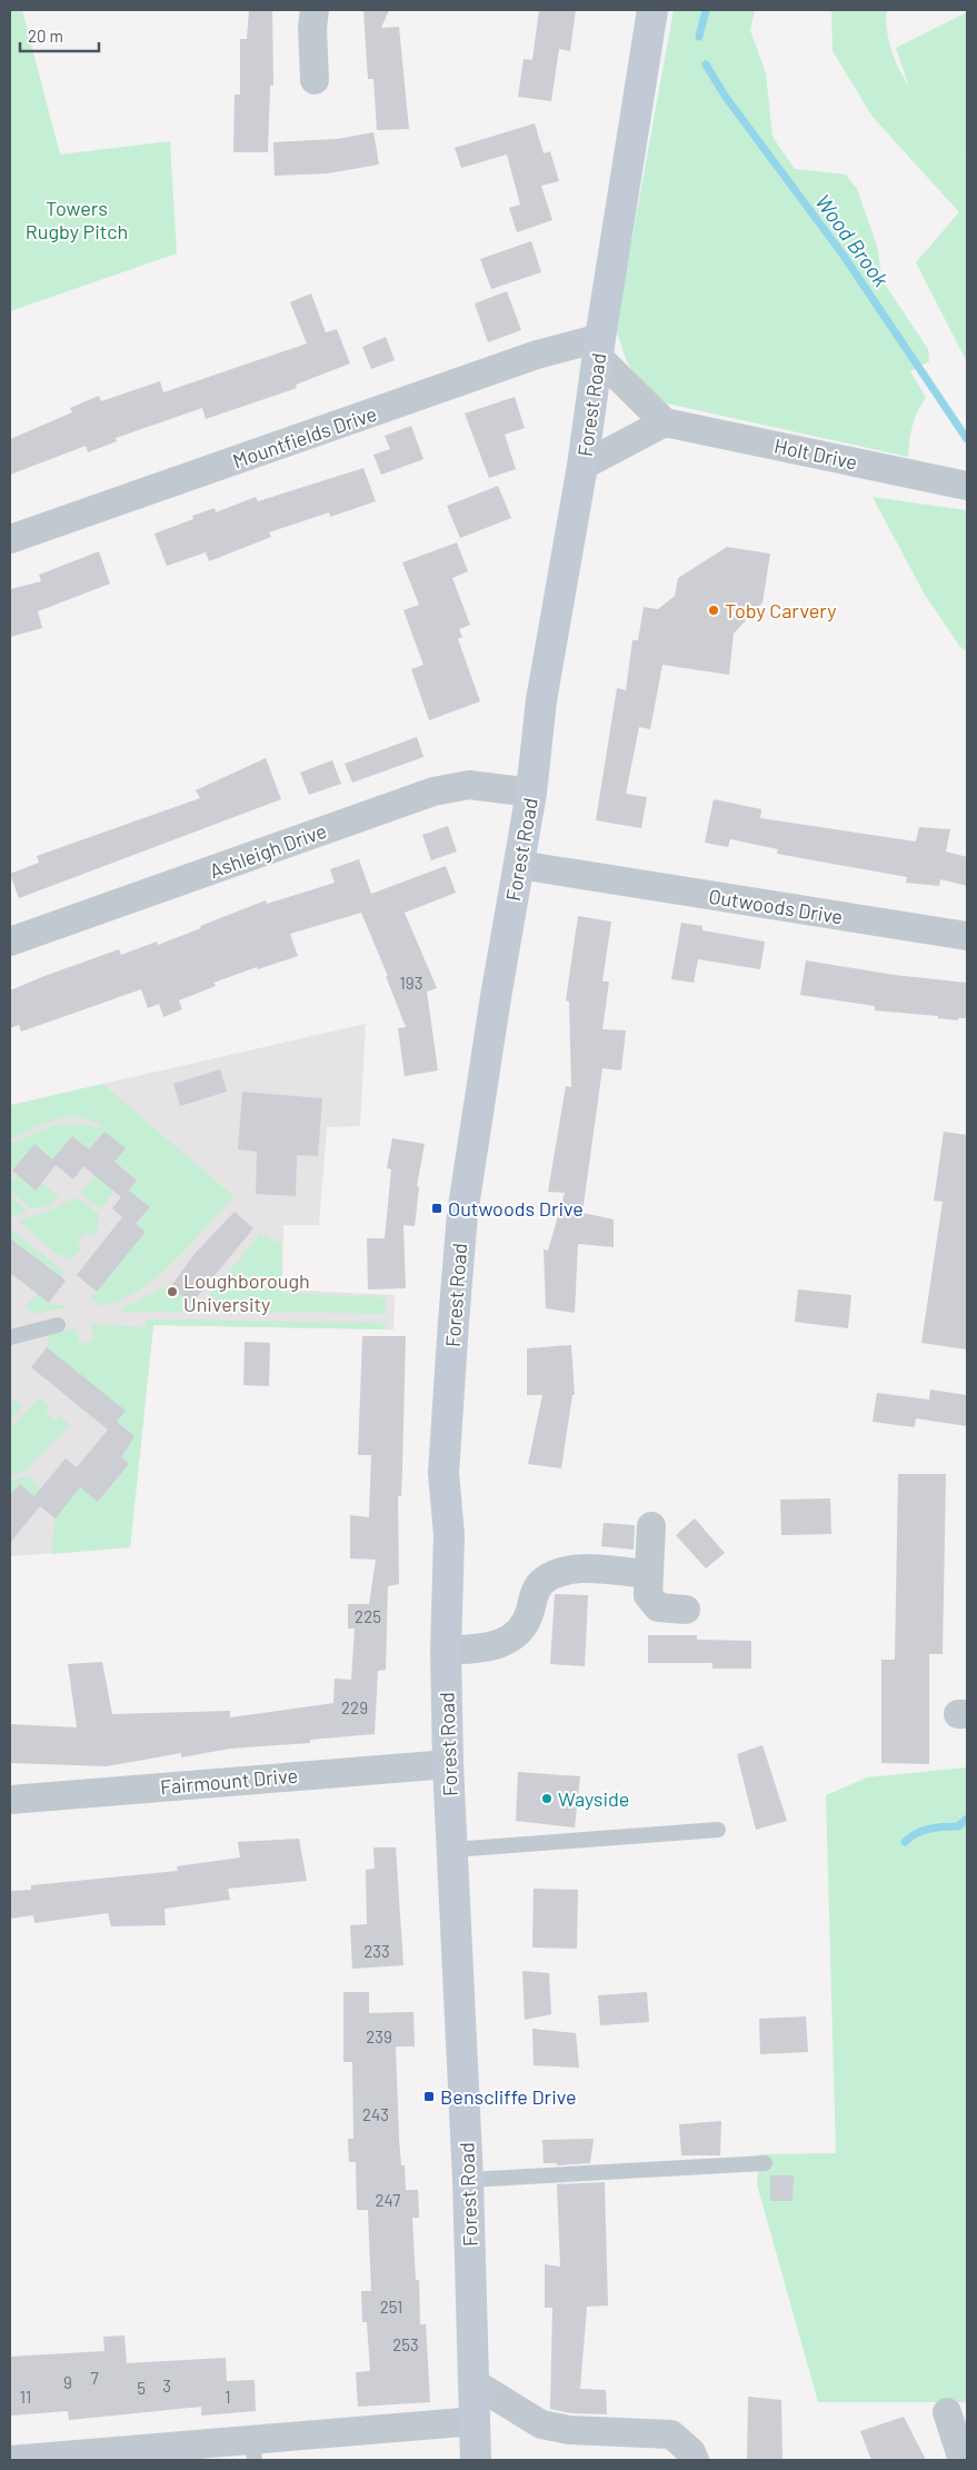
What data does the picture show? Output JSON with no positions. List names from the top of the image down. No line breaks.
{"streets":{"street":["Forest Road","Mountfields Drive","Holt Drive","Ashleigh Drive","Outwoods Drive","Fairmount Drive"]},"crossings":[["Forest Road","Mountfields Drive"],["Forest Road","Ashleigh Drive"],["Forest Road","Outwoods Drive"],["Forest Road","Fairmount Drive"]],"water":["Wood Brook"],"parks":["Towers Rugby Pitch"],"places":{"other":["Toby Carvery","Loughborough University","Wayside"],"transit":["Outwoods Drive","Benscliffe Drive"]},"house_numbers":["193","225","229","233","239","243","247","251","253","7","9","3","5","11","1"],"scale_bar":"20 m"}
